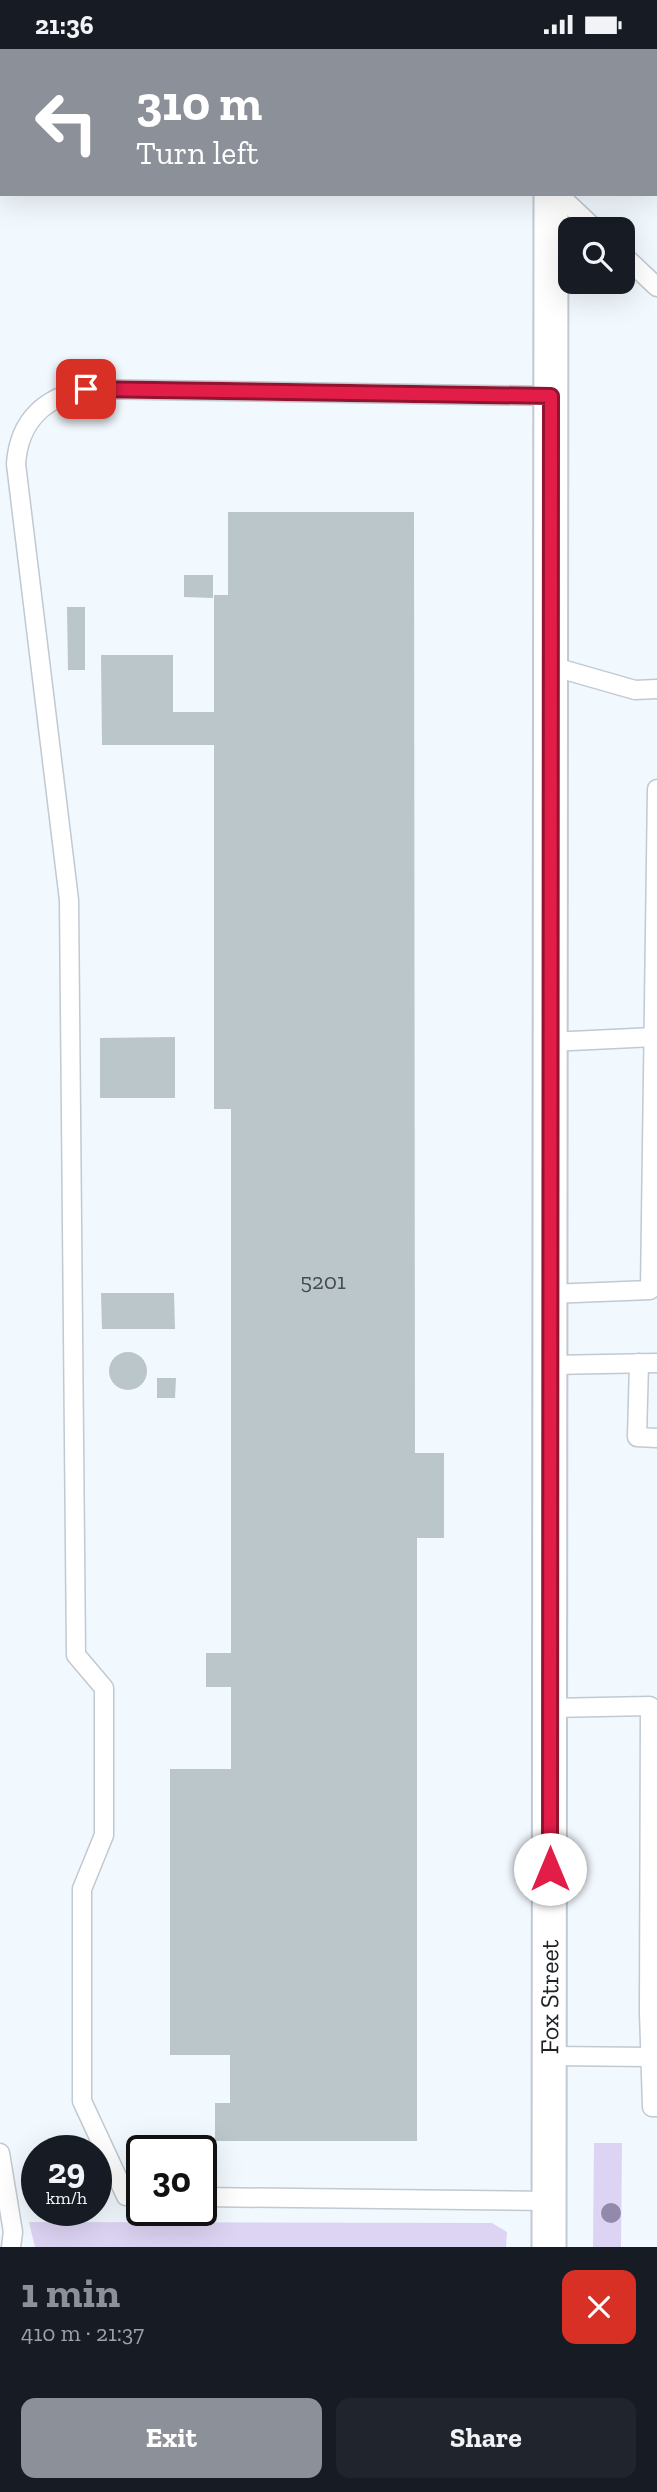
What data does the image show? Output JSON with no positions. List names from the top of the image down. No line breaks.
{"streets":{"street":["Fox Street"]},"house_numbers":["5201"],"page":{"status":"21:36","turn":["310 m","Turn left"],"speed":"29 km/h","limit":"30","heading":["1 min","410 m · 21:37"],"buttons":["Exit","Share"]}}
